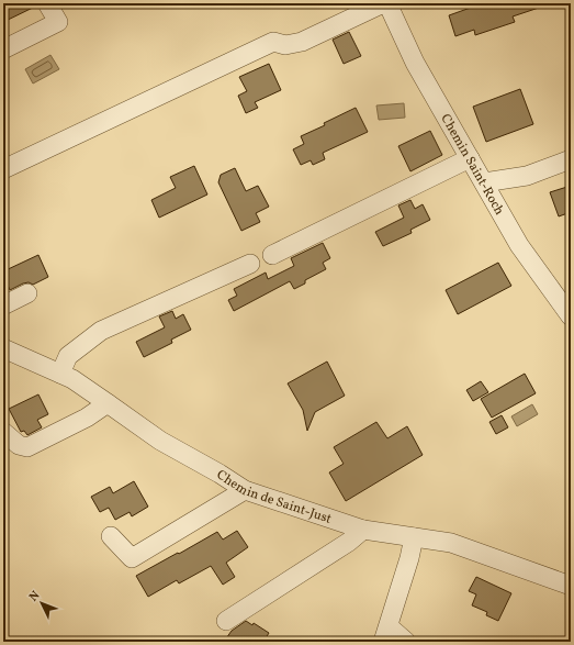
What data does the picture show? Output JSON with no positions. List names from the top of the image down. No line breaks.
{"streets":{"street":["Chemin Saint-Roch","Chemin de Saint-Just"]},"north":"top left"}
